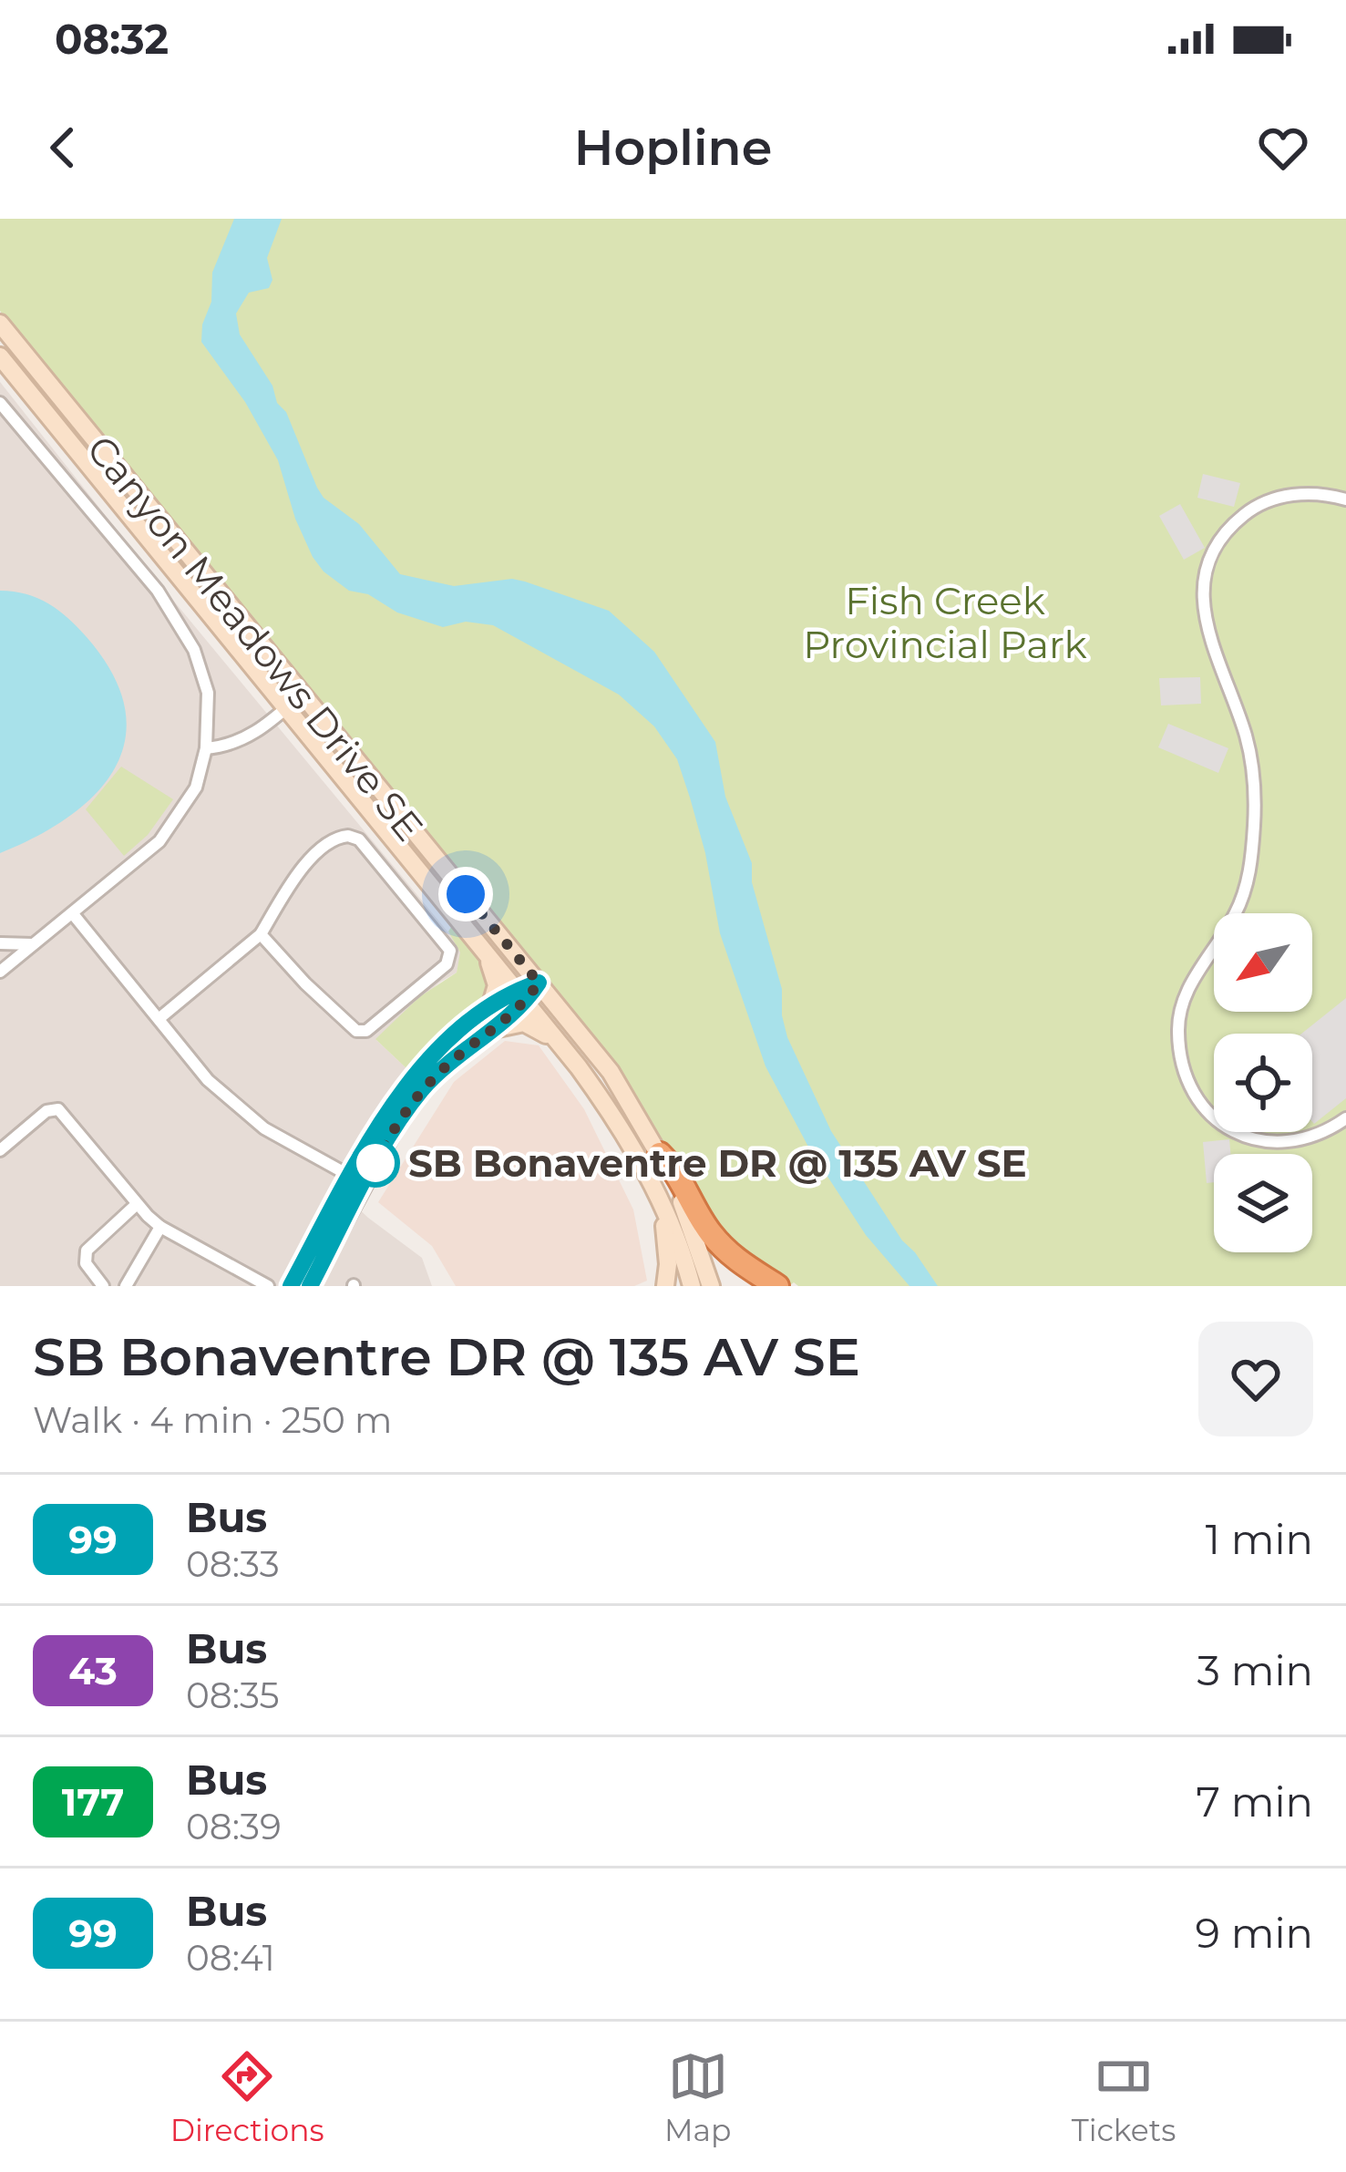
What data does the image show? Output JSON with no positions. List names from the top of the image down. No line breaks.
{"streets":{"main road":["Canyon Meadows Drive SE"]},"parks":["Fish Creek Provincial Park"],"places":["SB Bonaventre DR @ 135 AV SE"],"lines":["bus line 99"],"north":"bottom left","page":{"status":"08:32","header":"Hopline","heading":["SB Bonaventre DR @ 135 AV SE","Walk · 4 min · 250 m"],"list":[{"mark":"99","name":"Bus","note":"08:33","value":"1 min"},{"mark":"43","name":"Bus","note":"08:35","value":"3 min"},{"mark":"177","name":"Bus","note":"08:39","value":"7 min"},{"mark":"99","name":"Bus","note":"08:41","value":"9 min"}],"tabs":["Directions","Map","Tickets"]}}
